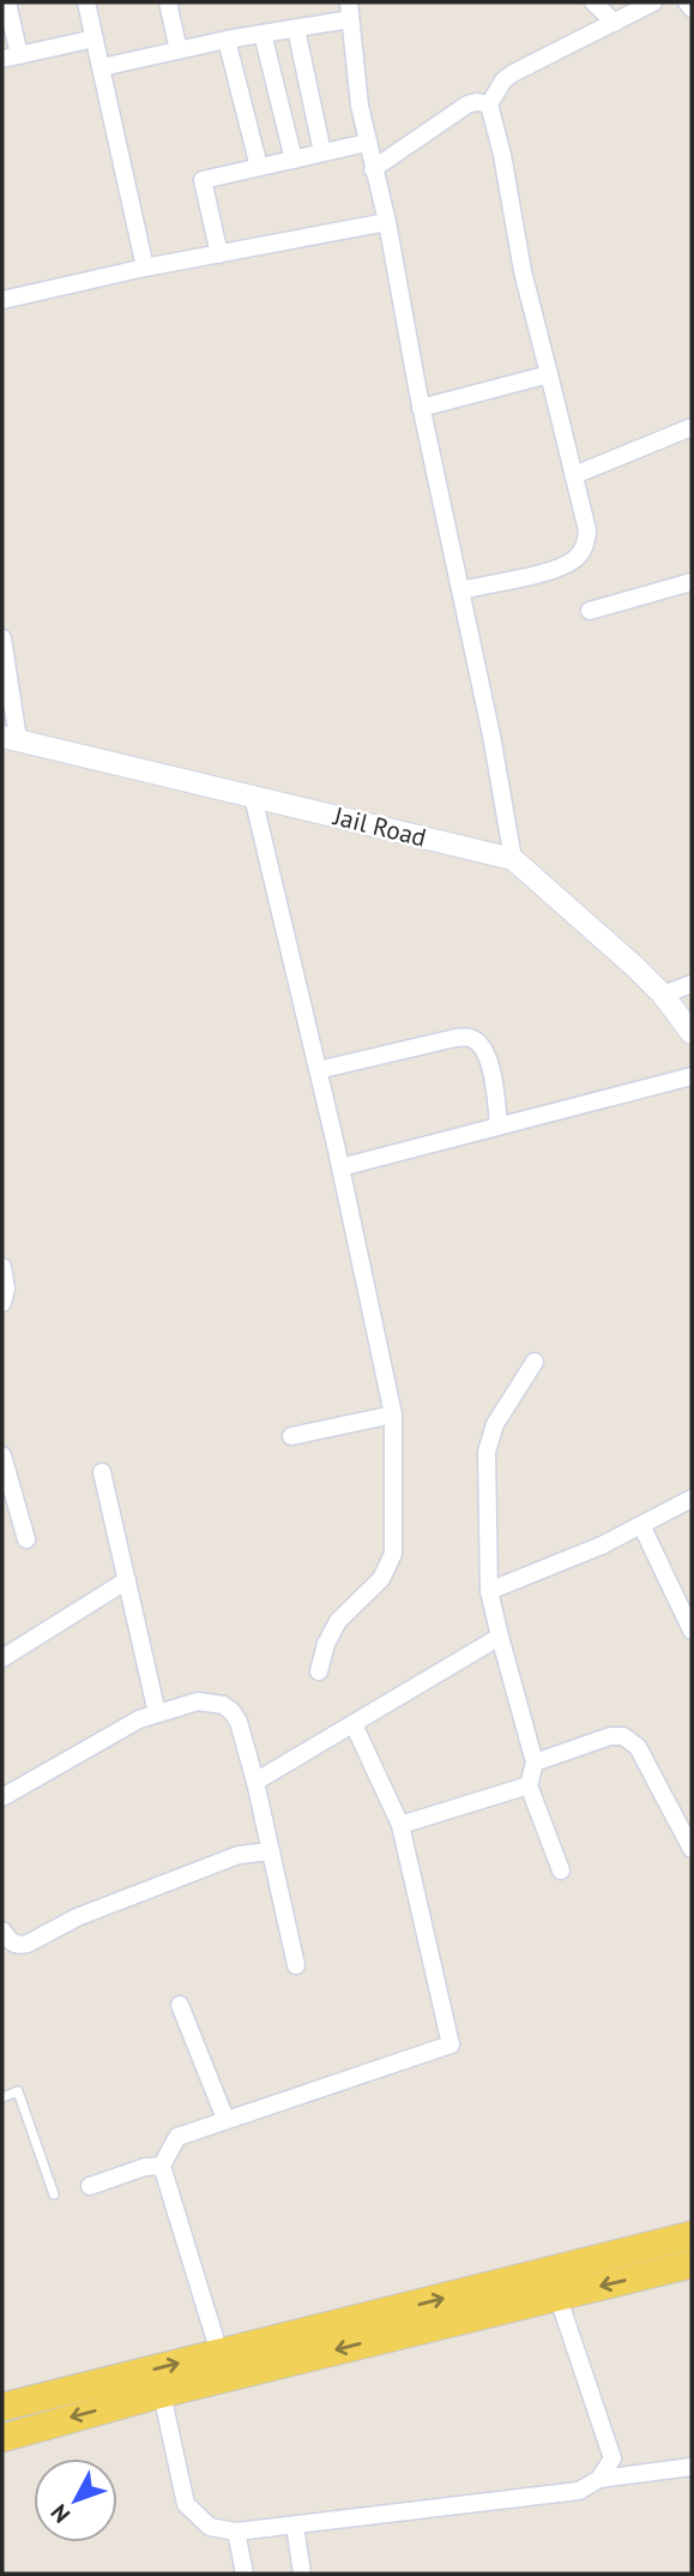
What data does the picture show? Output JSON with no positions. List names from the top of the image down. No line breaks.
{"streets":{"street":["Jail Road"]},"north":"bottom left"}
